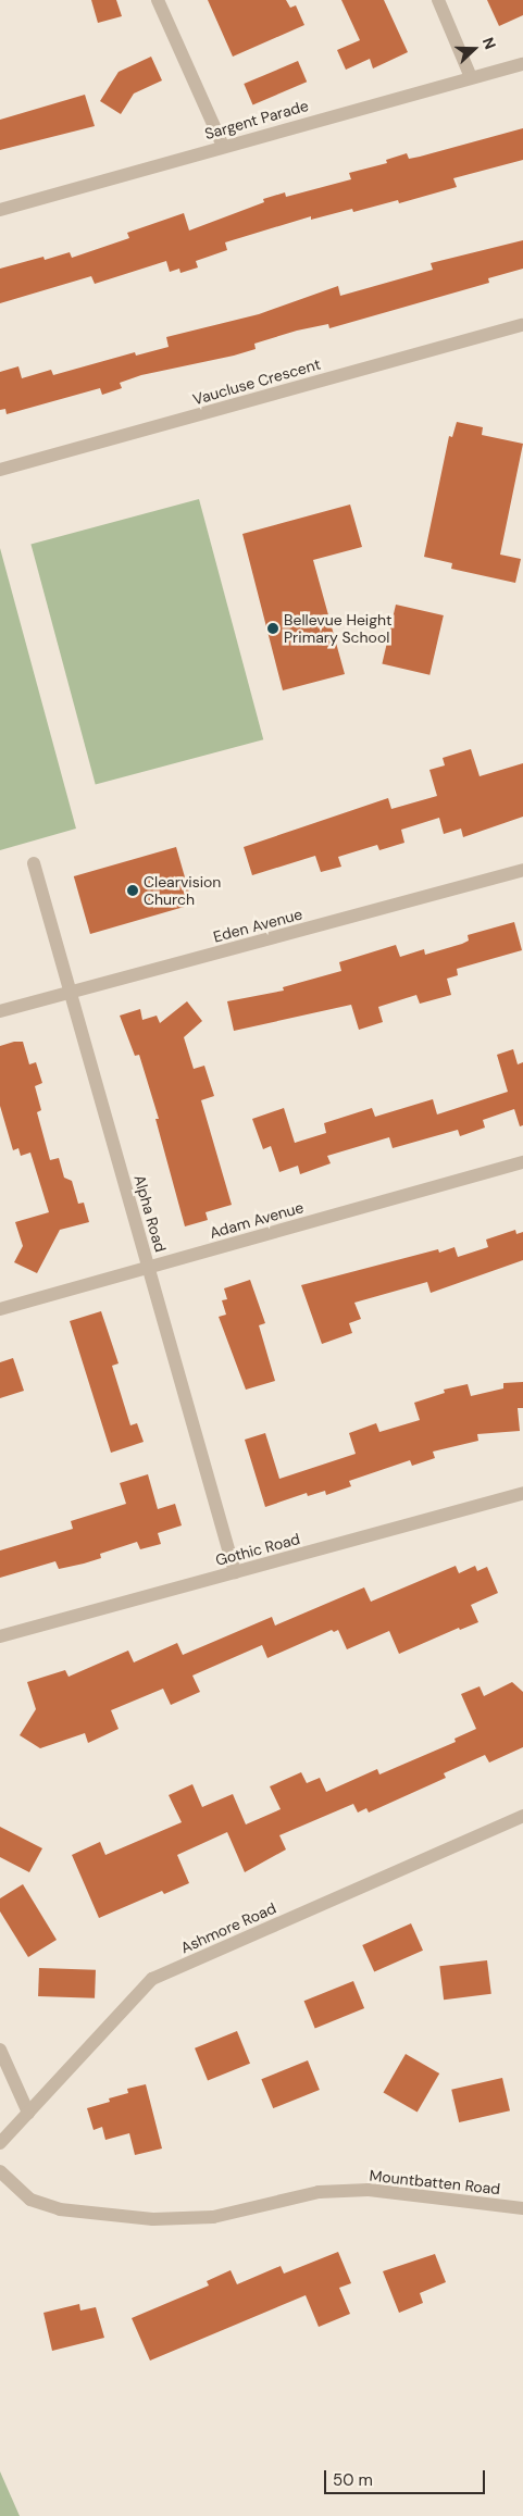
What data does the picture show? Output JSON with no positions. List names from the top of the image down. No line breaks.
{"streets":{"street":["Sargent Parade","Vaucluse Crescent","Eden Avenue","Alpha Road","Adam Avenue","Gothic Road","Ashmore Road","Mountbatten Road"]},"crossings":[["Eden Avenue","Alpha Road"],["Alpha Road","Adam Avenue"],["Alpha Road","Gothic Road"]],"places":["Bellevue Height Primary School","Clearvision Church"],"scale_bar":"50 m","north":"right"}
